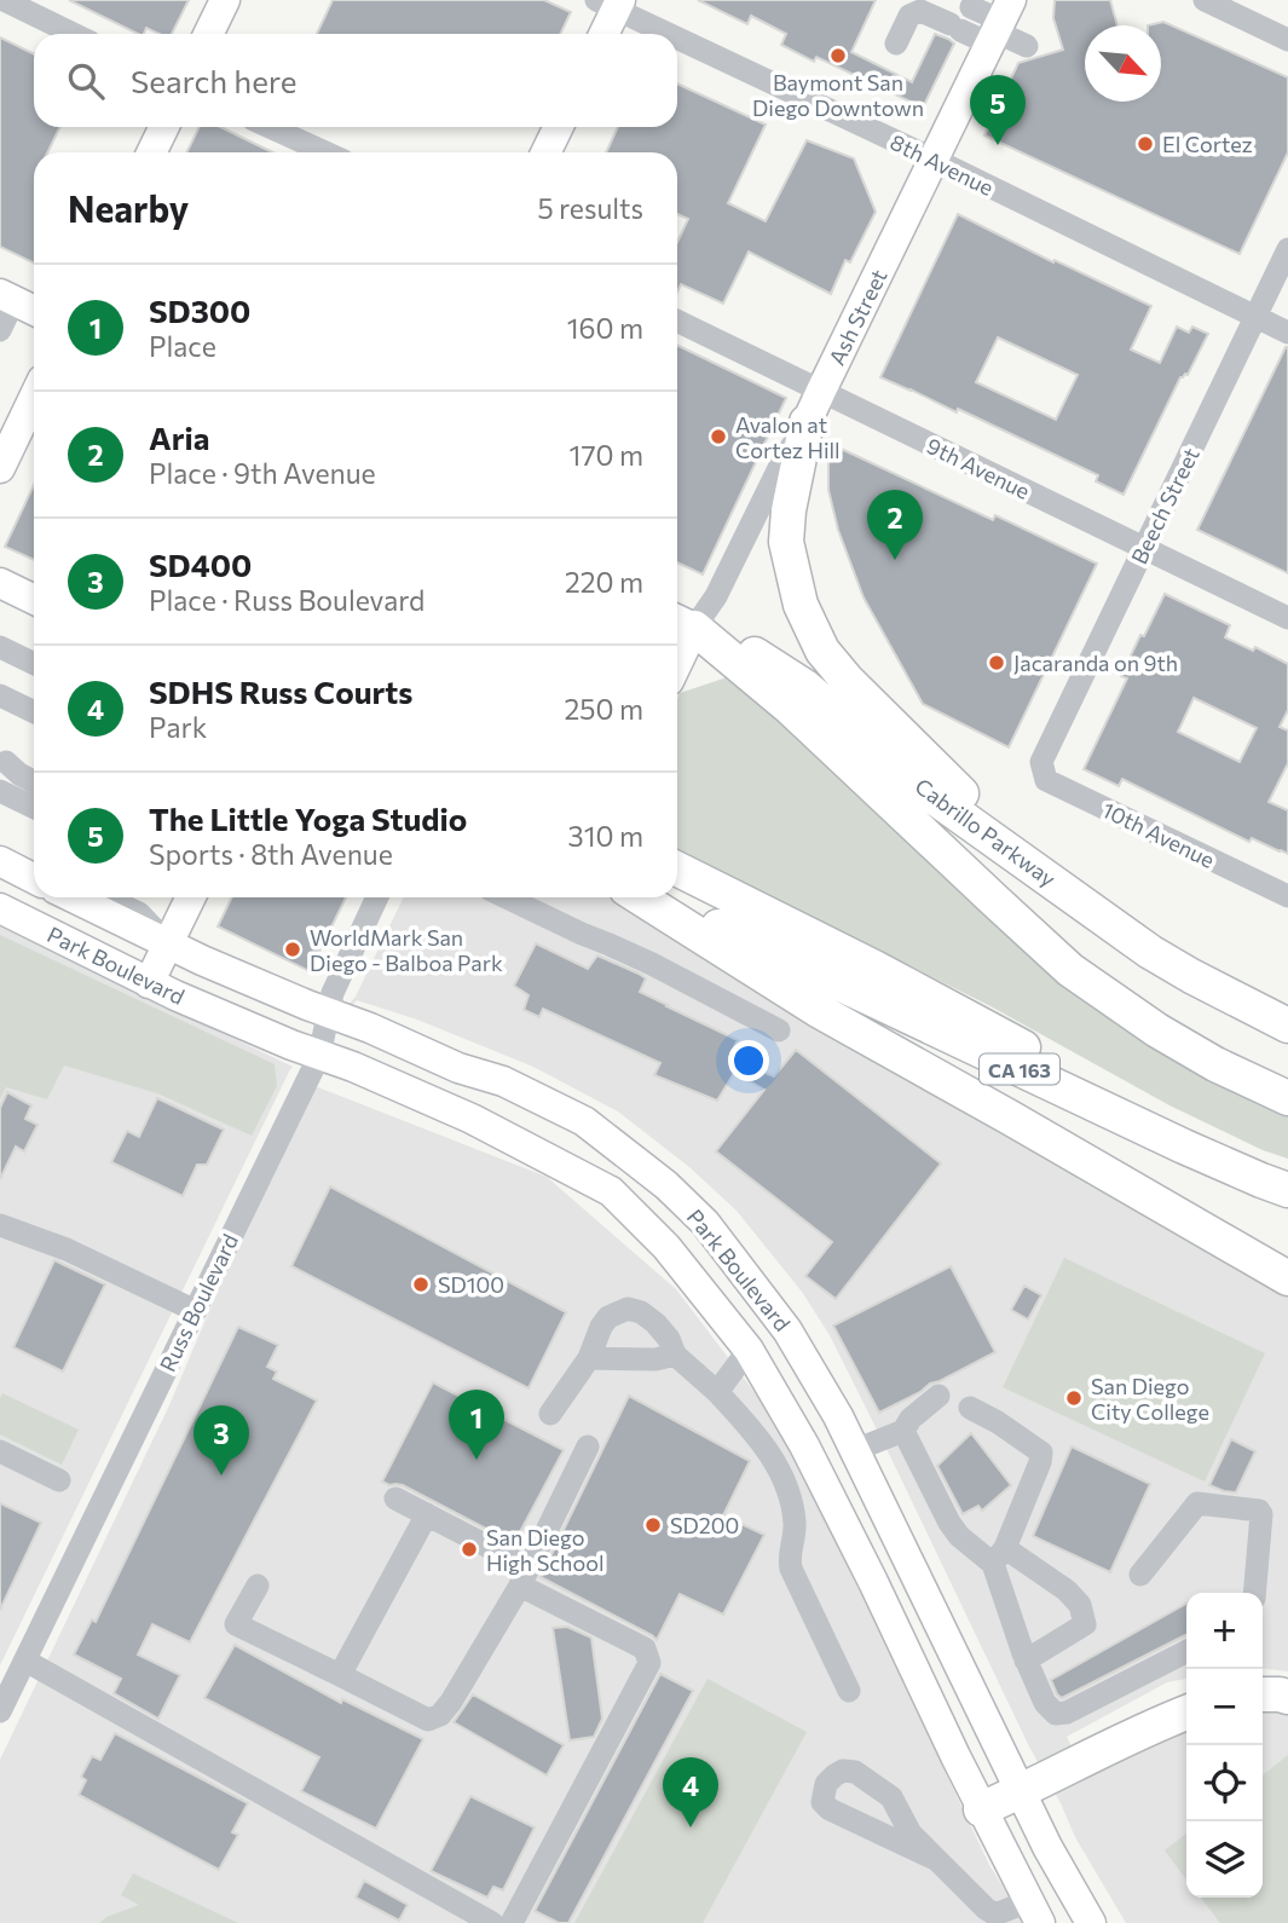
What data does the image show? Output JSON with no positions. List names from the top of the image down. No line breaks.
{"streets":{"highway":["Cabrillo Parkway","CA 163"],"main road":["Ash Street","Park Boulevard"],"street":["8th Avenue","9th Avenue","Beech Street","10th Avenue","Russ Boulevard"]},"crossings":[["8th Avenue","Ash Street"],["8th Avenue","Beech Street"],["Ash Street","9th Avenue"],["Ash Street","Cabrillo Parkway"],["9th Avenue","Beech Street"],["Beech Street","10th Avenue"],["Park Boulevard","Russ Boulevard"]],"places":["Baymont San Diego Downtown","El Cortez","Avalon at Cortez Hill","Jacaranda on 9th","WorldMark San Diego - Balboa Park","SD100","San Diego City College","SD200","San Diego High School"],"north":"bottom right","page":{"search":"Search here","pins":["5","2","1","3","4"],"heading":["Nearby","5 results"],"list":[{"mark":"1","name":"SD300","note":"Place","value":"160 m"},{"mark":"2","name":"Aria","note":"Place · 9th Avenue","value":"170 m"},{"mark":"3","name":"SD400","note":"Place · Russ Boulevard","value":"220 m"},{"mark":"4","name":"SDHS Russ Courts","note":"Park","value":"250 m"},{"mark":"5","name":"The Little Yoga Studio","note":"Sports · 8th Avenue","value":"310 m"}],"map_buttons":["+","−"]}}
